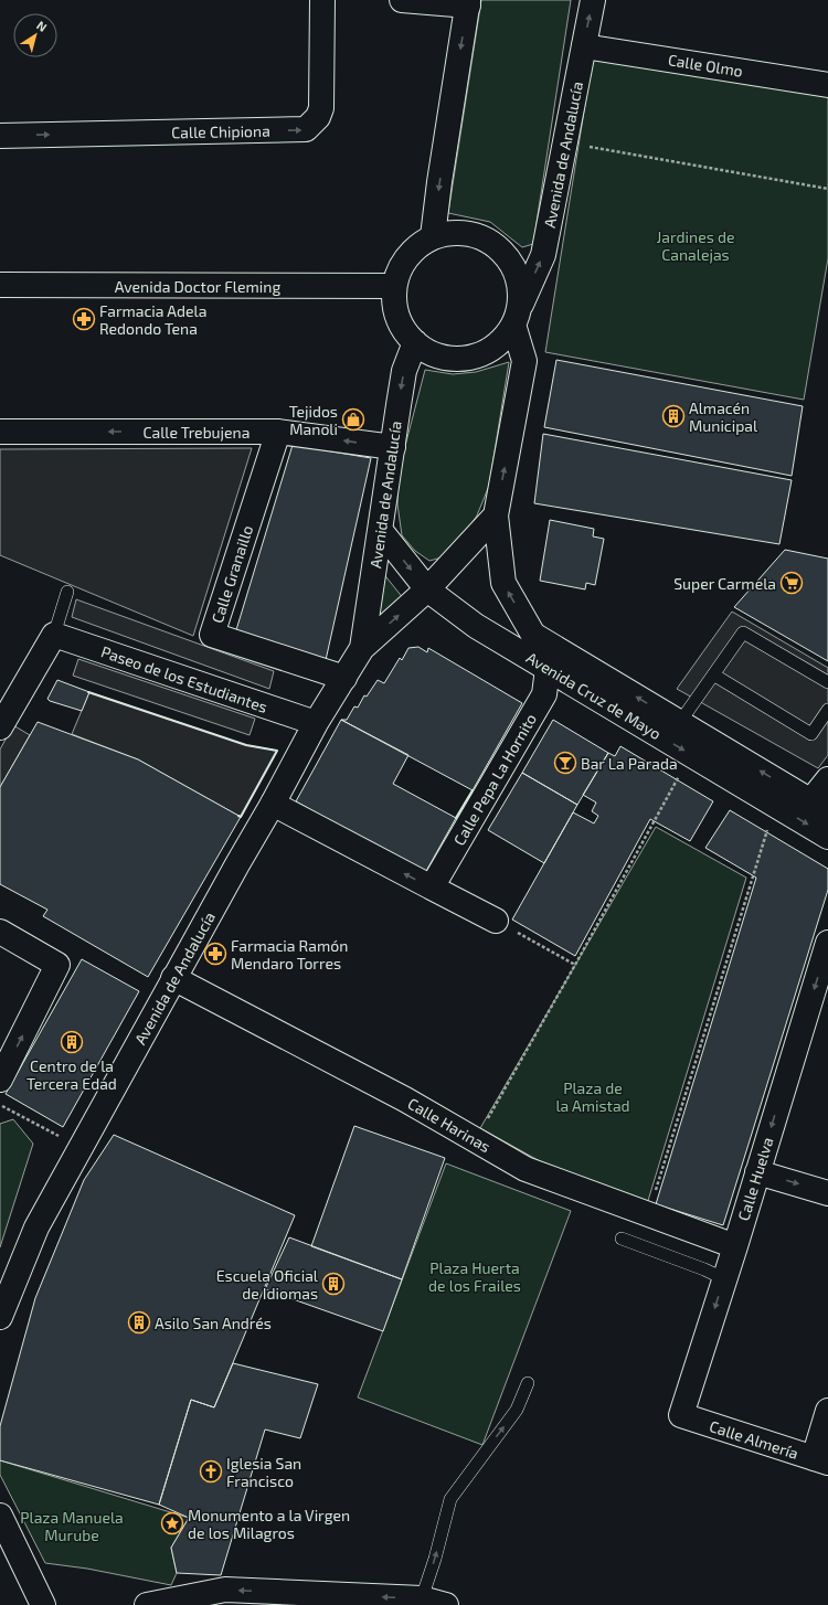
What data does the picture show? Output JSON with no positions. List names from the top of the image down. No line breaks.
{"streets":{"street":["Calle Olmo","Calle Chipiona","Avenida de Andalucía","Avenida Doctor Fleming","Calle Trebujena","Calle Granaillo","Paseo de los Estudiantes","Avenida Cruz de Mayo","Calle Pepa La Hornito","Calle Harinas","Calle Huelva","Calle Almería"]},"crossings":[["Calle Olmo","Avenida de Andalucía"],["Avenida de Andalucía","Avenida Doctor Fleming"],["Avenida de Andalucía","Calle Trebujena"],["Avenida de Andalucía","Calle Granaillo"],["Avenida de Andalucía","Paseo de los Estudiantes"],["Avenida de Andalucía","Avenida Cruz de Mayo"],["Avenida de Andalucía","Calle Harinas"],["Calle Trebujena","Calle Granaillo"],["Avenida Cruz de Mayo","Calle Pepa La Hornito"],["Calle Harinas","Calle Huelva"],["Calle Huelva","Calle Almería"]],"one_way":["Calle Trebujena","Calle Huelva"],"parks":["Jardines de Canalejas","Plaza de la Amistad","Plaza Huerta de los Frailes","Plaza Manuela Murube"],"places":{"pharmacy":["Farmacia Adela Redondo Tena","Farmacia Ramón Mendaro Torres"],"building":["Almacén Municipal","Centro de la Tercera Edad","Escuela Oficial de Idiomas","Asilo San Andrés"],"shop":["Tejidos Manoli"],"supermarket":["Super Carmela"],"bar":["Bar La Parada"],"church":["Iglesia San Francisco"],"place":["Monumento a la Virgen de los Milagros"]},"north":"top right"}
